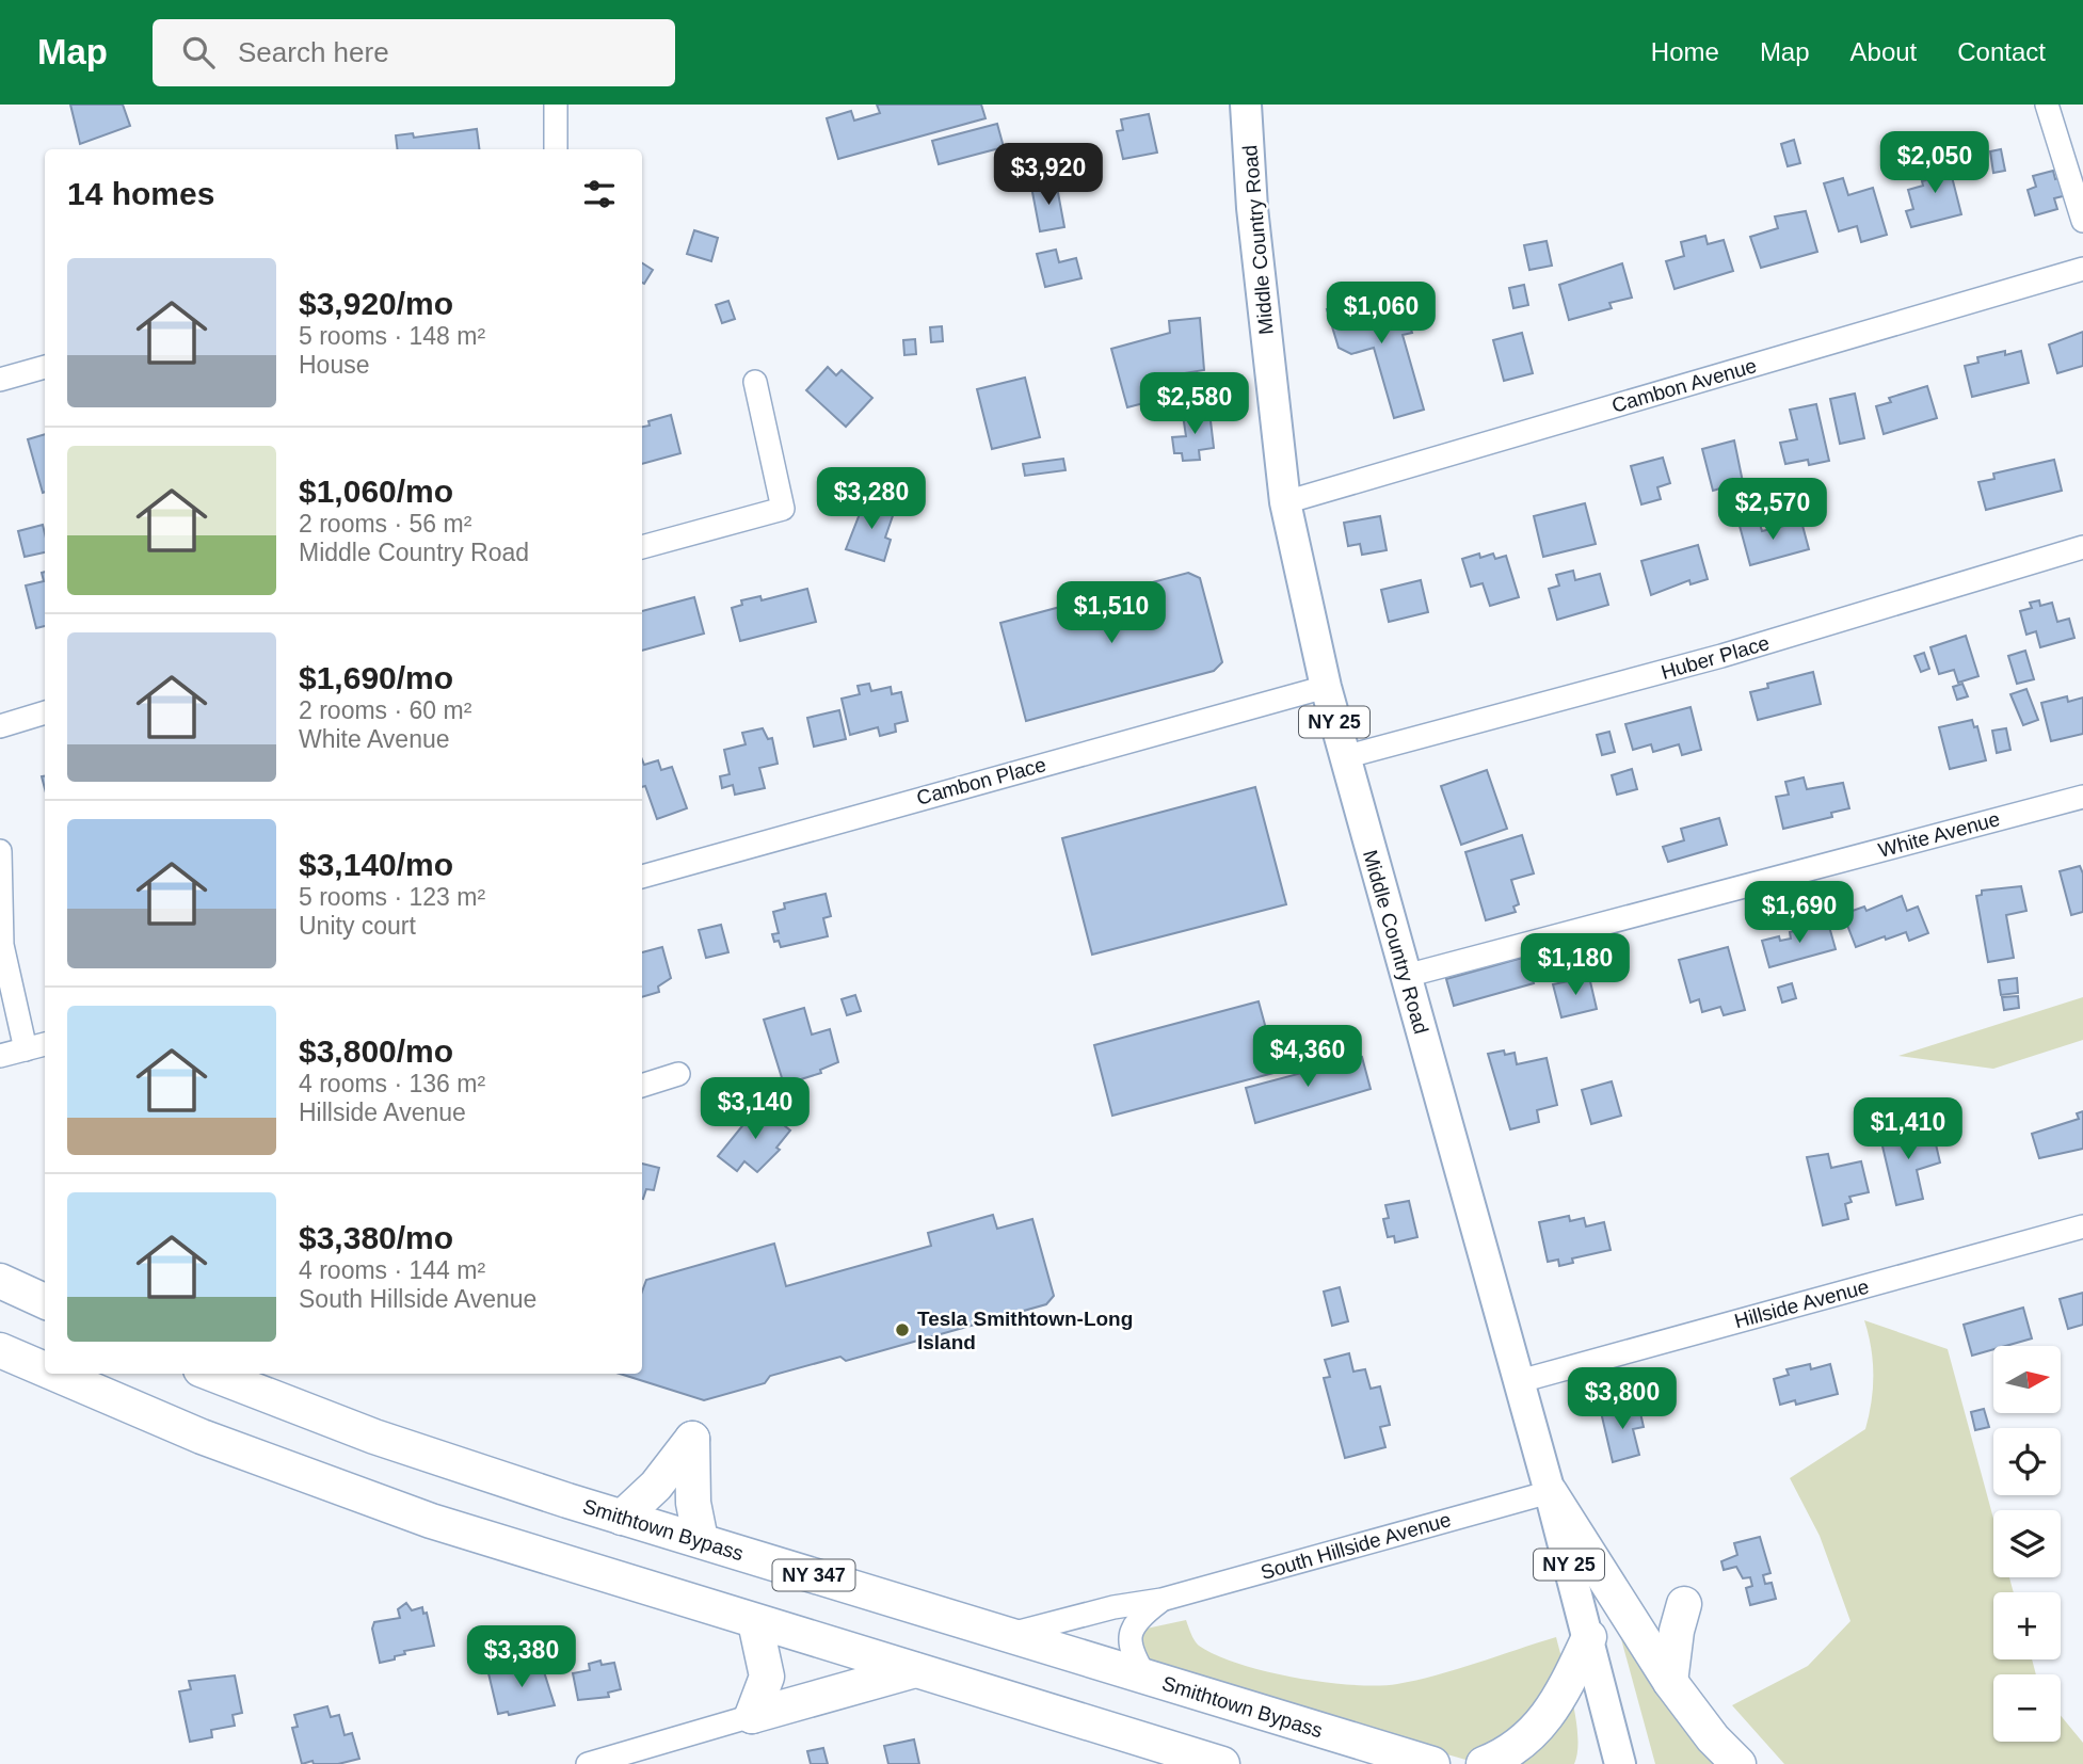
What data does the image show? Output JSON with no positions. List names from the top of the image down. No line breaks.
{"streets":{"highway":["Smithtown Bypass","NY 347"],"main road":["Middle Country Road","NY 25"],"street":["Cambon Avenue","Huber Place","Cambon Place","White Avenue","Hillside Avenue","South Hillside Avenue"]},"crossings":[["Middle Country Road","Cambon Avenue"],["Middle Country Road","Huber Place"],["Middle Country Road","Cambon Place"],["Middle Country Road","White Avenue"],["Middle Country Road","Hillside Avenue"],["Middle Country Road","South Hillside Avenue"],["Smithtown Bypass","South Hillside Avenue"]],"places":["Tesla Smithtown-Long Island"],"north":"right","page":{"header":"Map","search":"Search here","nav":["Home","Map","About","Contact"],"price":["$2,050","$3,920","$1,060","$2,580","$3,280","$2,570","$1,510","$1,690","$1,180","$4,360","$3,140","$1,410","$3,800","$3,380"],"heading":"14 homes","list":[{"name":"$3,920/mo","note":"5 rooms · 148 m² · House"},{"name":"$1,060/mo","note":"2 rooms · 56 m² · Middle Country Road"},{"name":"$1,690/mo","note":"2 rooms · 60 m² · White Avenue"},{"name":"$3,140/mo","note":"5 rooms · 123 m² · Unity court"},{"name":"$3,800/mo","note":"4 rooms · 136 m² · Hillside Avenue"},{"name":"$3,380/mo","note":"4 rooms · 144 m² · South Hillside Avenue"}],"map_buttons":["+","−"]}}
